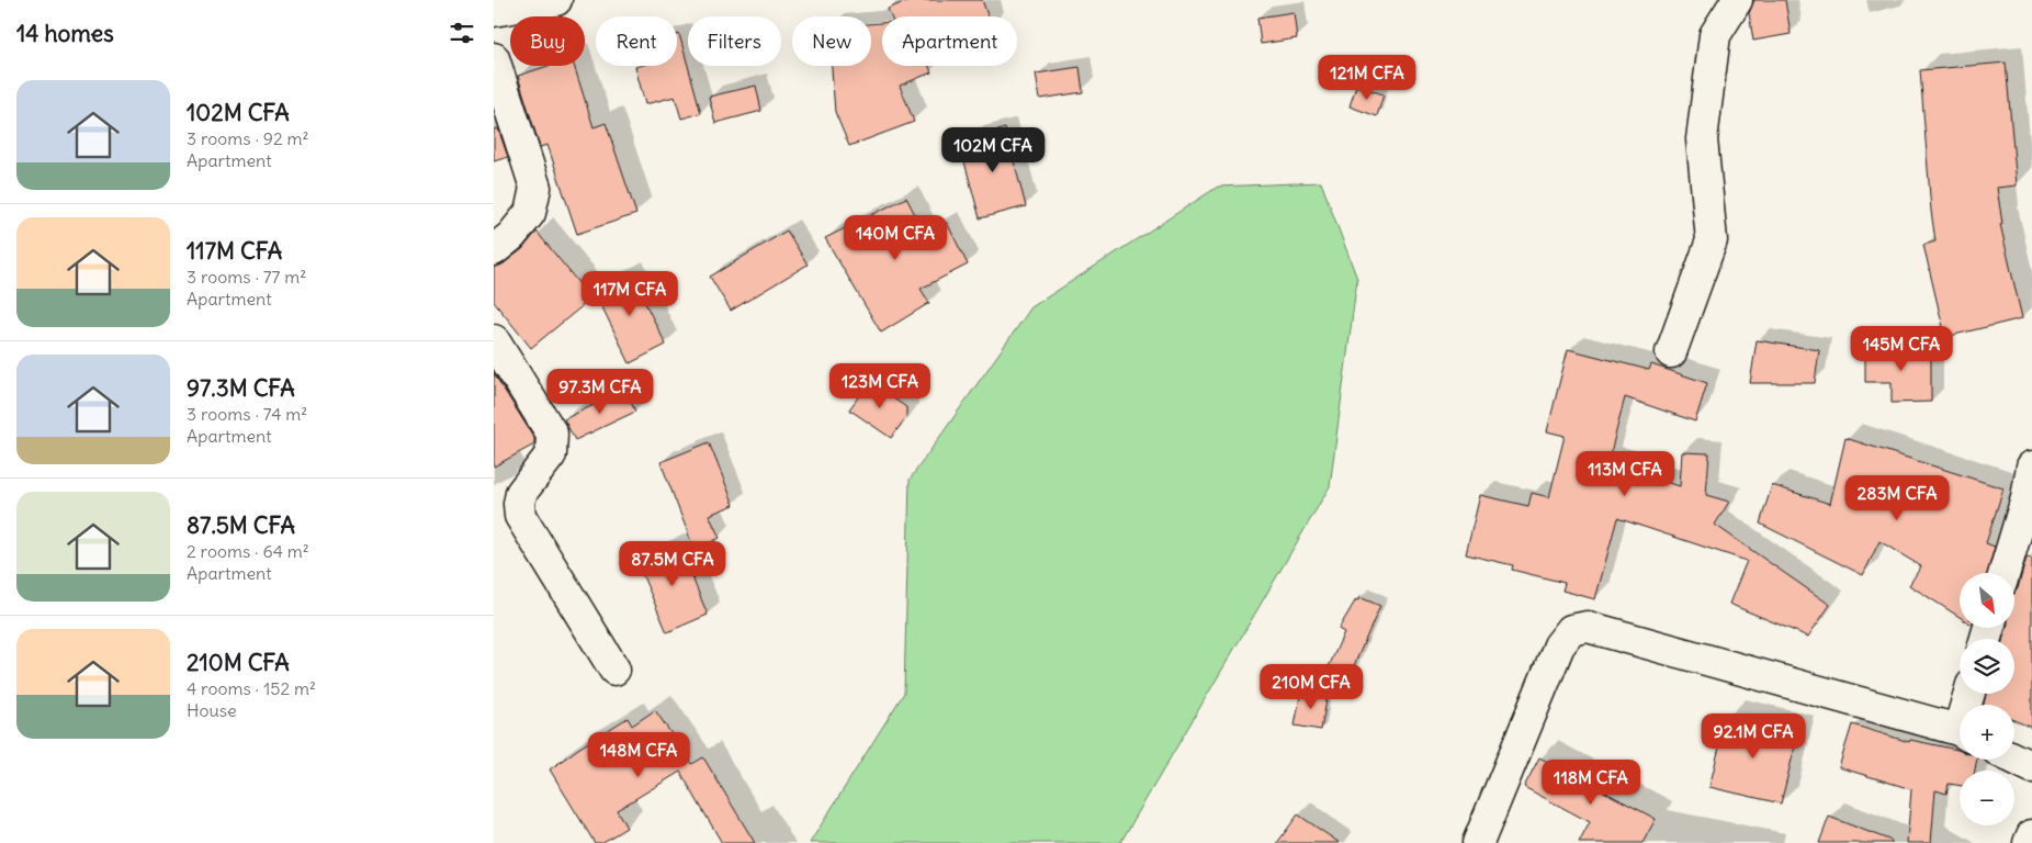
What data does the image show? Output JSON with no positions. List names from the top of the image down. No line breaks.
{"north":"bottom right","page":{"heading":"14 homes","chip":["Buy","Rent","Filters","New","Apartment"],"price":["121M CFA","102M CFA","140M CFA","117M CFA","145M CFA","123M CFA","97.3M CFA","113M CFA","283M CFA","87.5M CFA","210M CFA","92.1M CFA","148M CFA","118M CFA"],"list":[{"name":"102M CFA","note":"3 rooms · 92 m² · Apartment"},{"name":"117M CFA","note":"3 rooms · 77 m² · Apartment"},{"name":"97.3M CFA","note":"3 rooms · 74 m² · Apartment"},{"name":"87.5M CFA","note":"2 rooms · 64 m² · Apartment"},{"name":"210M CFA","note":"4 rooms · 152 m² · House"}],"map_buttons":["+","−"]}}
